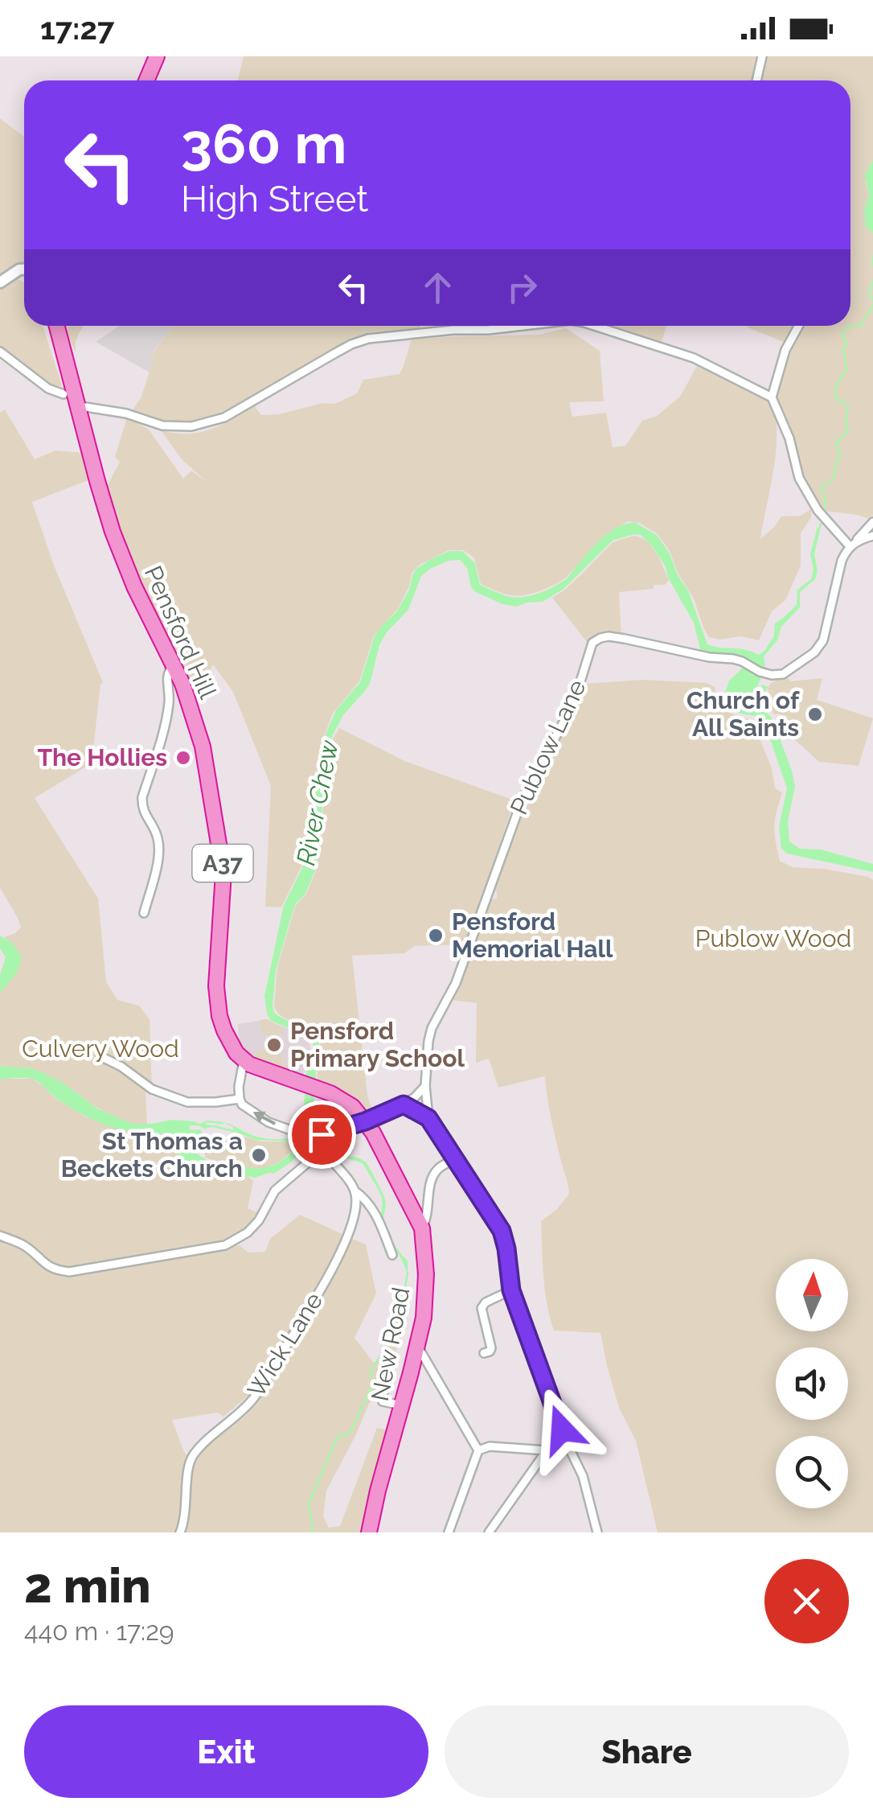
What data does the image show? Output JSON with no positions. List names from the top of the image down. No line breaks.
{"streets":{"highway":["Pensford Hill","A37","New Road"],"street":["Publow Lane","Wick Lane"]},"crossings":[["Pensford Hill","New Road"]],"water":["River Chew"],"parks":["Publow Wood","Culvery Wood"],"places":["Church of All Saints","The Hollies","Pensford Memorial Hall","Pensford Primary School","St Thomas a Beckets Church"],"north":"top","page":{"status":"17:27","turn":["360 m","High Street"],"heading":["2 min","440 m · 17:29"],"buttons":["Exit","Share"]}}
